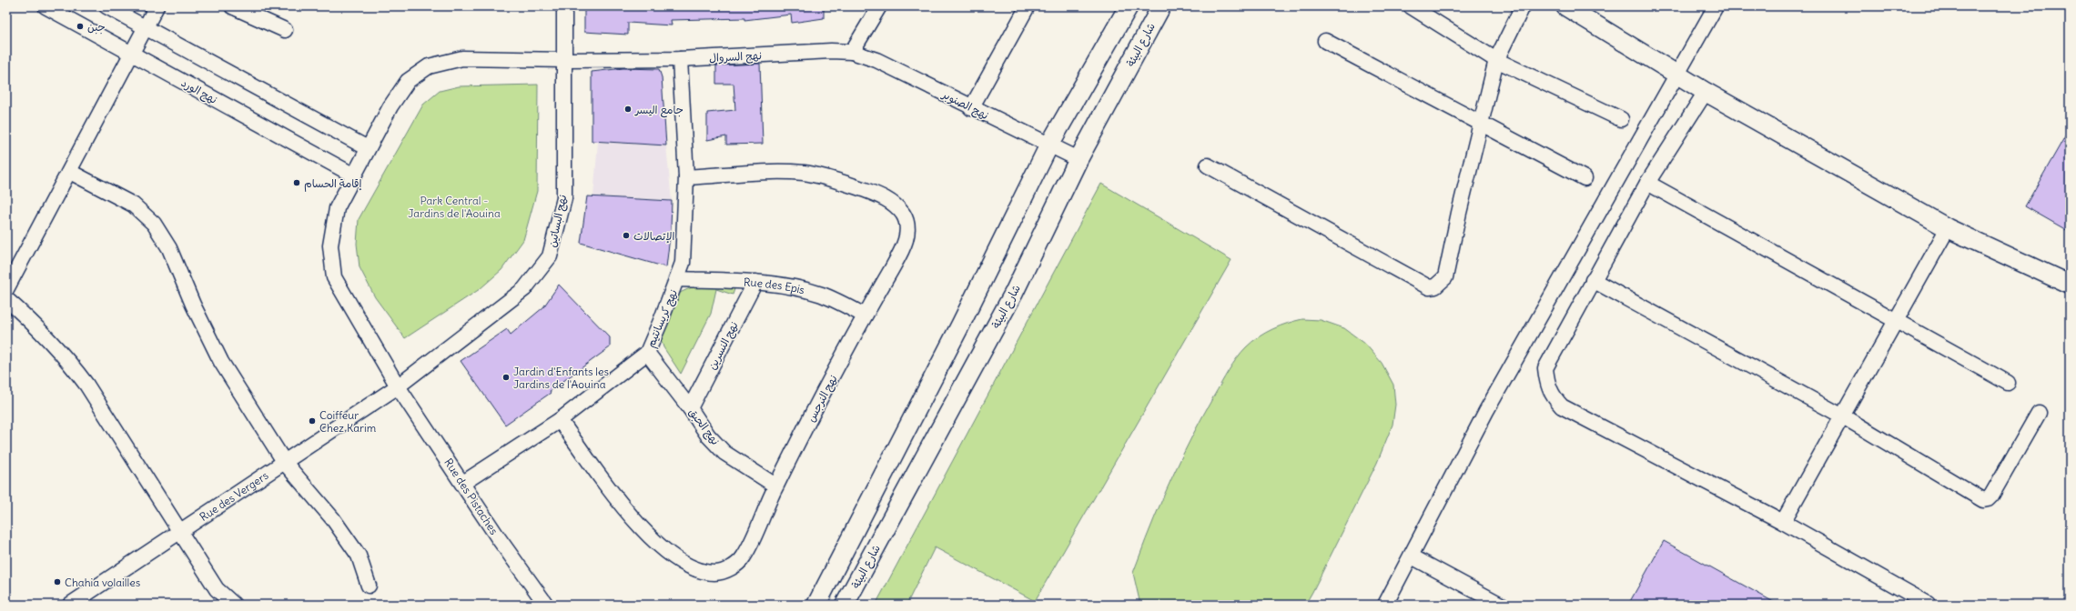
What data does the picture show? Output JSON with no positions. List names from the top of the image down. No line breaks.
{"streets":{"street":["شارع البيئة","نهج السروال","نهج الورد","نهج الصنوبر","نهج البساتين","Rue des Epis","نهج كريسانتيم","نهج النسرين","نهج النرجس","نهج الحبق","Rue des Vergers","Rue des Pistaches"]},"crossings":[["شارع البيئة","نهج الصنوبر"],["نهج السروال","نهج الصنوبر"],["نهج السروال","نهج البساتين"],["نهج السروال","نهج كريسانتيم"],["نهج السروال","Rue des Pistaches"],["نهج الورد","Rue des Pistaches"],["نهج البساتين","Rue des Vergers"],["نهج البساتين","Rue des Pistaches"],["Rue des Epis","نهج كريسانتيم"],["Rue des Epis","نهج النسرين"],["Rue des Epis","نهج النرجس"],["نهج كريسانتيم","نهج النرجس"],["نهج كريسانتيم","نهج الحبق"],["نهج كريسانتيم","Rue des Pistaches"],["نهج النسرين","نهج الحبق"],["نهج النرجس","نهج الحبق"],["Rue des Vergers","Rue des Pistaches"]],"parks":["Park Central - Jardins de l'Aouina"],"places":["جبن","جامع اليسر","إقامة الحسام","الإتصالات","Jardin d'Enfants les Jardins de l'Aouina","Coiffeur Chez Karim","Chahia volailles"]}
